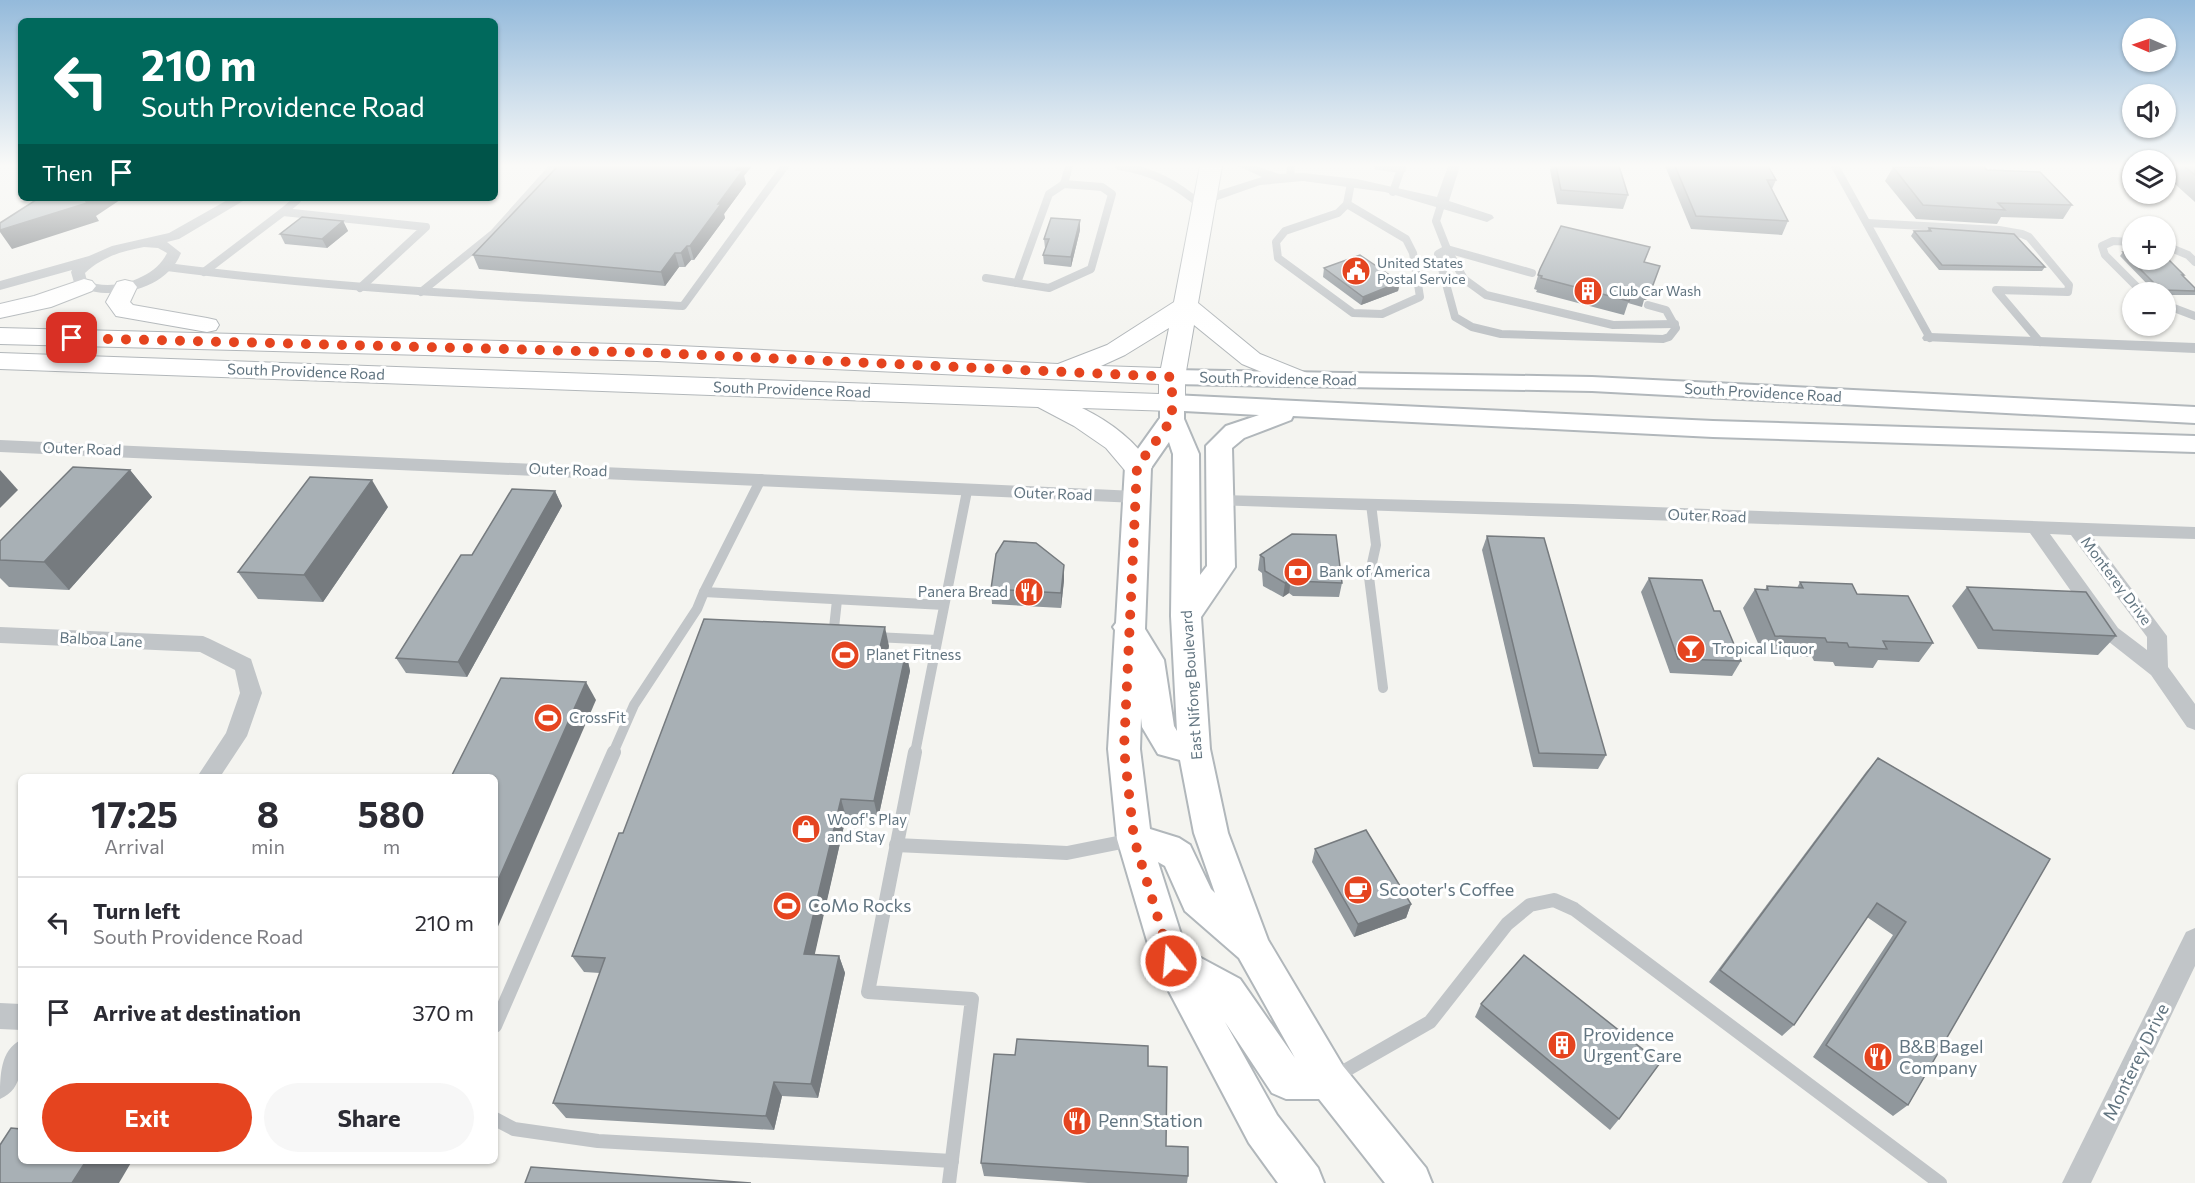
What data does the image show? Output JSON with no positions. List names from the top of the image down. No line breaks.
{"streets":{"main road":["South Providence Road","East Nifong Boulevard"],"street":["Outer Road","Monterey Drive","Balboa Lane"]},"crossings":[["South Providence Road","East Nifong Boulevard"],["Outer Road","Monterey Drive"]],"places":{"public building":["United States Postal Service"],"building":["Club Car Wash","Providence Urgent Care"],"bank":["Bank of America"],"restaurant":["Panera Bread","B&B Bagel Company","Penn Station"],"bar":["Tropical Liquor"],"sports":["Planet Fitness","CrossFit","CoMo Rocks"],"shop":["Woof's Play and Stay"],"cafe":["Scooter's Coffee"]},"north":"left","page":{"map_buttons":["+","−"],"turn":["210 m","South Providence Road"],"then":"Then","eta":["17:25","Arrival","8","min","580","m"],"list":[{"name":"Turn left","note":"South Providence Road","value":"210 m"},{"name":"Arrive at destination","value":"370 m"}],"buttons":["Exit","Share"]}}
